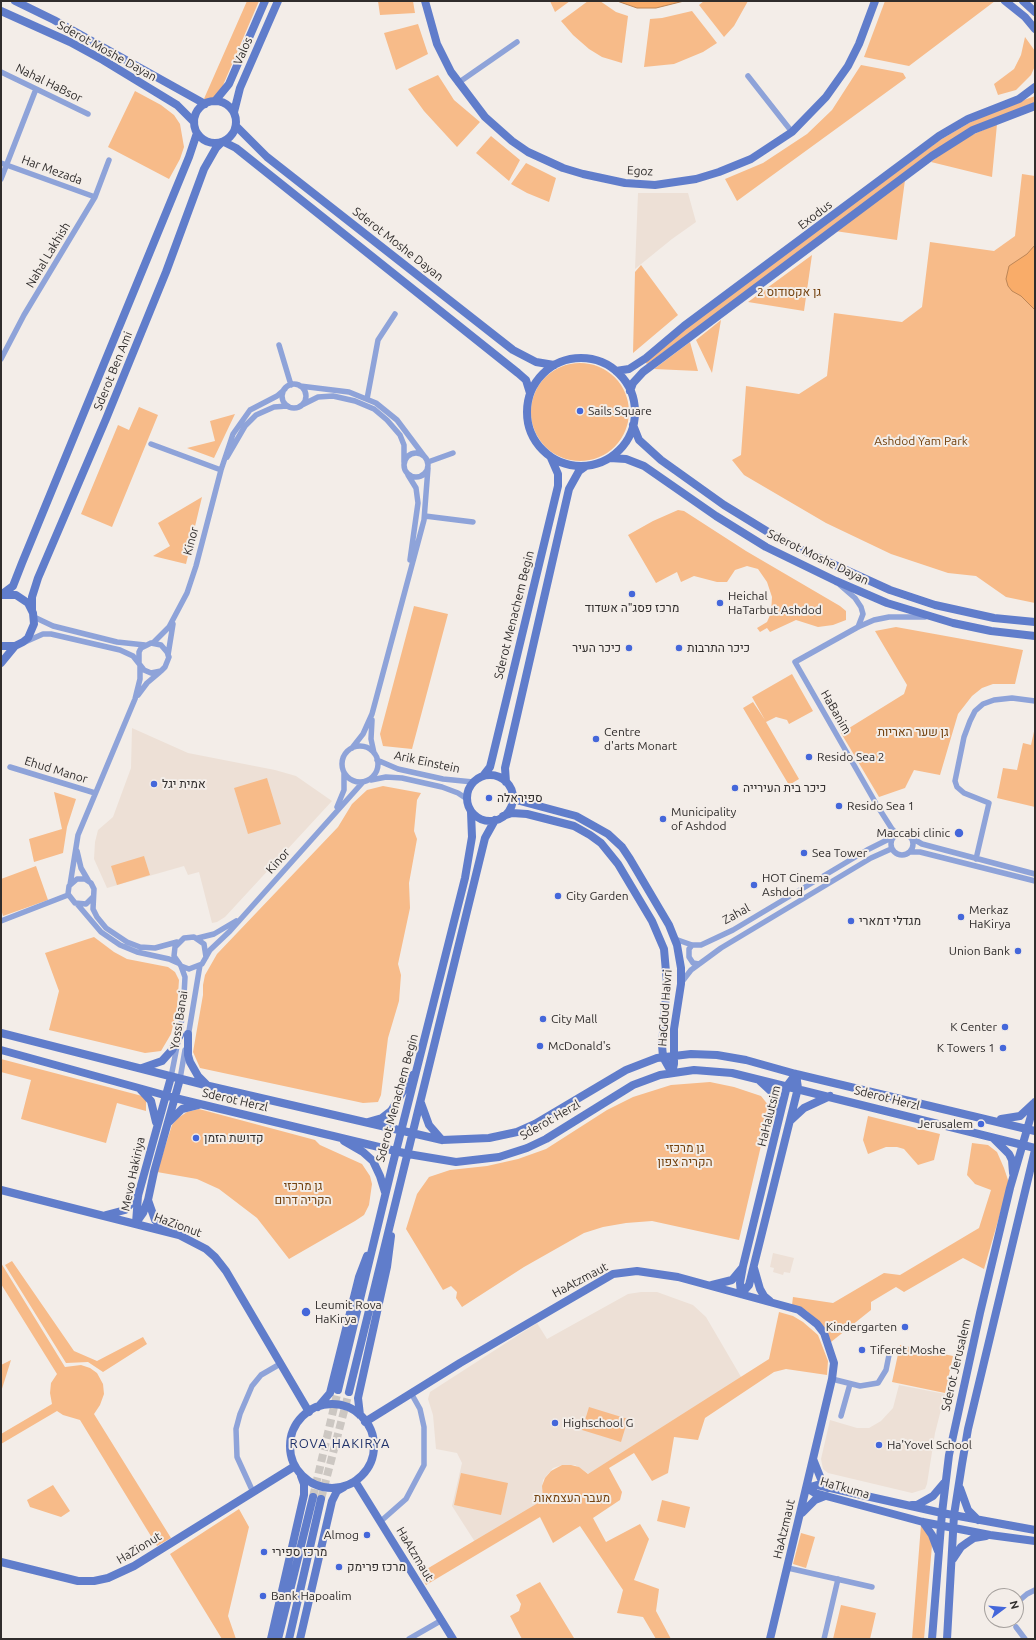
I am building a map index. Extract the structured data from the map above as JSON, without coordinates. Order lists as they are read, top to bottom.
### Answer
{
  "streets": {
    "main road": [
      "Sderot Moshe Dayan",
      "Valos",
      "Egoz",
      "Exodus",
      "Sderot Ben Ami",
      "Sderot Menachem Begin",
      "HaGdud HaIvri",
      "Sderot Herzl",
      "HaHalutsim",
      "Mevo Hakiriya",
      "HaZionut",
      "HaAtzmaut",
      "Sderot Jerusalem",
      "HaTkuma"
    ],
    "street": [
      "Nahal HaBsor",
      "Har Mezada",
      "Nahal Lakhish",
      "Kinor",
      "HaBanim",
      "Arik Einstein",
      "Ehud Manor",
      "Zahal",
      "Yossi Banai"
    ]
  },
  "crossings": [
    ["Sderot Moshe Dayan", "Valos"],
    ["Sderot Moshe Dayan", "Exodus"],
    ["Sderot Moshe Dayan", "Sderot Ben Ami"],
    ["Sderot Moshe Dayan", "Sderot Menachem Begin"],
    ["Sderot Moshe Dayan", "HaBanim"],
    ["Valos", "Sderot Ben Ami"],
    ["Har Mezada", "Nahal Lakhish"],
    ["Exodus", "Sderot Menachem Begin"],
    ["Kinor", "Arik Einstein"],
    ["Kinor", "Yossi Banai"],
    ["Sderot Menachem Begin", "Arik Einstein"],
    ["Sderot Menachem Begin", "HaGdud HaIvri"],
    ["Sderot Menachem Begin", "Sderot Herzl"],
    ["HaBanim", "Zahal"],
    ["Arik Einstein", "HaGdud HaIvri"],
    ["Zahal", "HaGdud HaIvri"],
    ["HaGdud HaIvri", "Sderot Herzl"],
    ["Yossi Banai", "Sderot Herzl"],
    ["Yossi Banai", "Mevo Hakiriya"],
    ["Sderot Herzl", "HaHalutsim"],
    ["Sderot Herzl", "Mevo Hakiriya"],
    ["Sderot Herzl", "Sderot Jerusalem"],
    ["HaHalutsim", "HaAtzmaut"],
    ["Mevo Hakiriya", "HaZionut"],
    ["HaZionut", "HaAtzmaut"],
    ["HaAtzmaut", "HaTkuma"],
    ["Sderot Jerusalem", "HaTkuma"]
  ],
  "districts": ["ROVA HAKIRYA"],
  "parks": [
    "גן אקסודוס 2",
    "Ashdod Yam Park",
    "גן שער האריות",
    "גן מרכזי הקריה צפון",
    "גן מרכזי הקריה דרום",
    "מעבר העצמאות"
  ],
  "places": [
    "Sails Square",
    "מרכז פסג\"ה אשדוד",
    "Heichal HaTarbut Ashdod",
    "כיכר העיר",
    "כיכר התרבות",
    "Centre d'arts Monart",
    "Resido Sea 2",
    "אמית יגל",
    "כיכר בית העירייה",
    "ספיראלה",
    "Resido Sea 1",
    "Municipality of Ashdod",
    "Maccabi clinic",
    "Sea Tower",
    "HOT Cinema Ashdod",
    "City Garden",
    "Merkaz HaKirya",
    "מגדלי דמארי",
    "Union Bank",
    "City Mall",
    "K Center",
    "McDonald's",
    "K Towers 1",
    "Jerusalem",
    "קדושת הזמן",
    "Leumit Rova HaKirya",
    "Kindergarten",
    "Tiferet Moshe",
    "Highschool G",
    "Ha'Yovel School",
    "Almog",
    "מרכז ספירי",
    "מרכז פרימק",
    "Bank Hapoalim"
  ],
  "north": "right"
}
